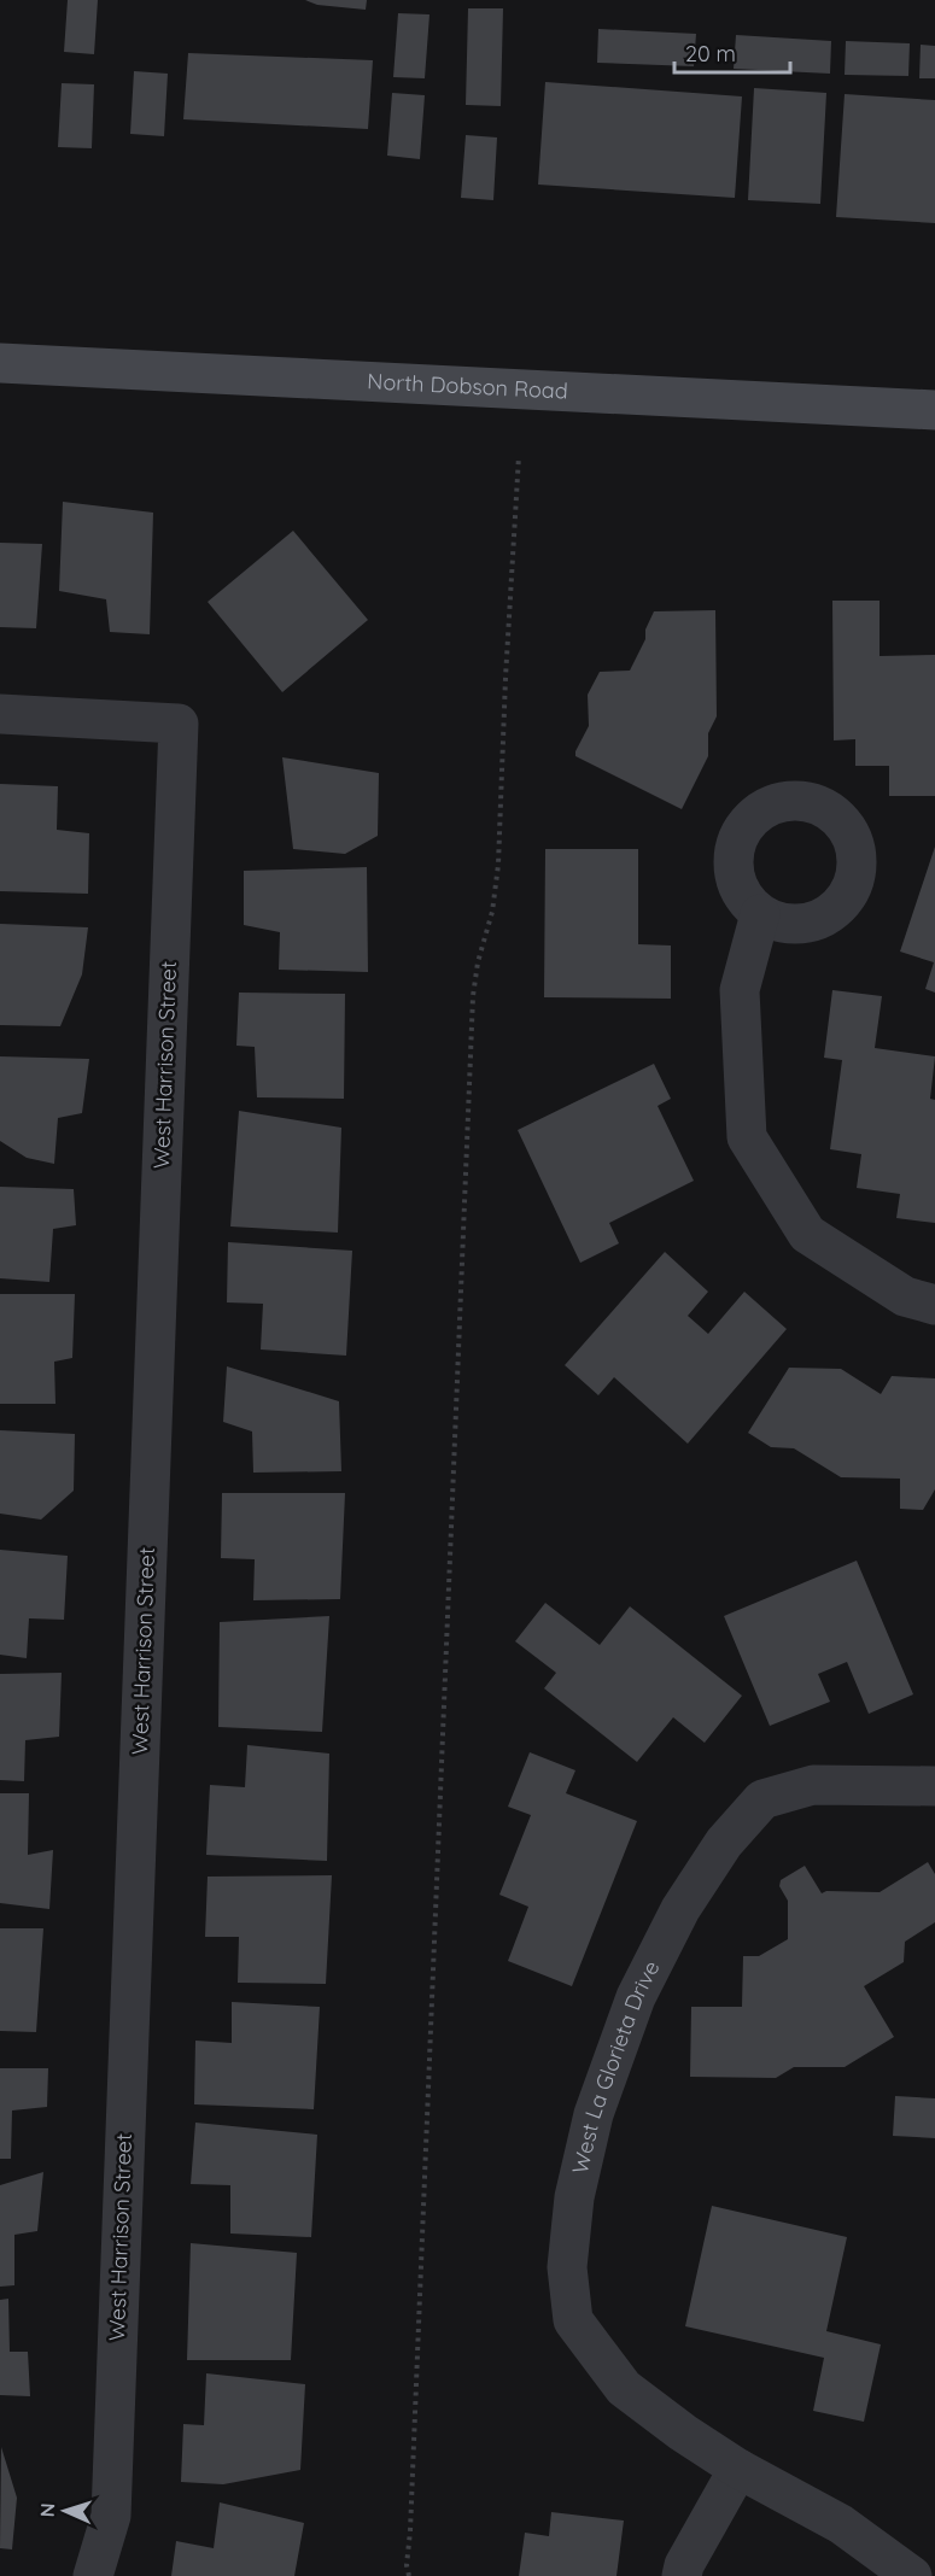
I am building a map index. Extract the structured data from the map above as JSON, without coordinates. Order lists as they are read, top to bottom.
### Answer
{
  "streets": {
    "main road": ["North Dobson Road"],
    "street": ["West Harrison Street", "West La Glorieta Drive"]
  },
  "scale_bar": "20 m",
  "north": "left"
}
